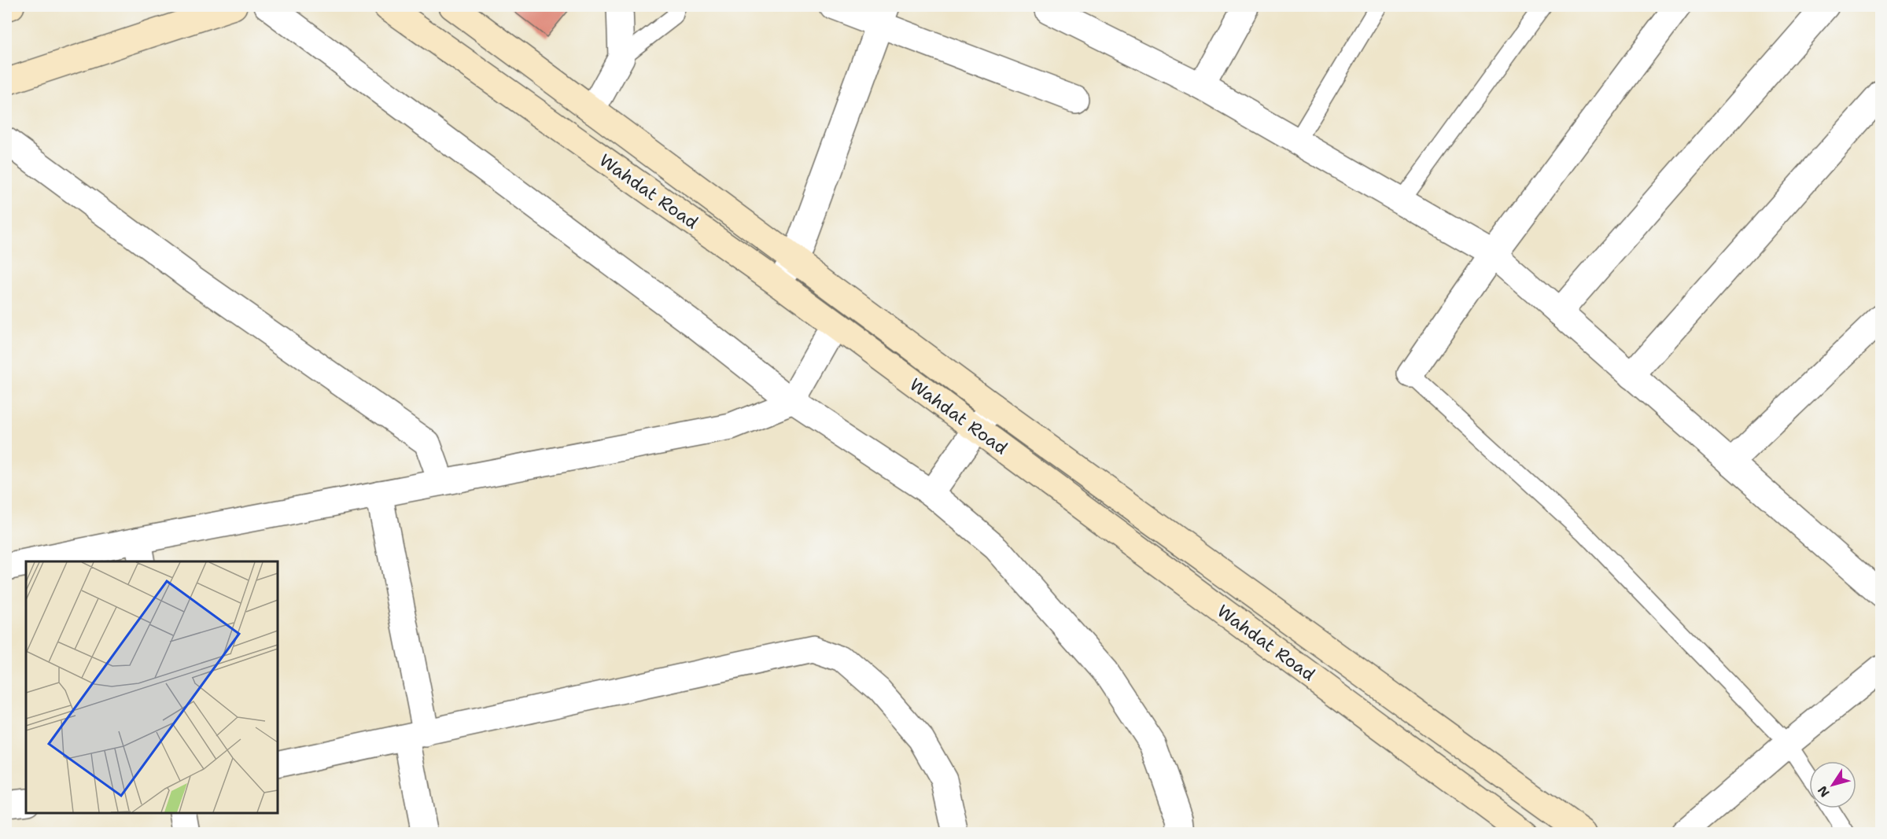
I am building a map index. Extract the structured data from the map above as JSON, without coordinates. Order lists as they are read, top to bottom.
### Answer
{
  "streets": {
    "main road": ["Wahdat Road"]
  },
  "north": "bottom left"
}
